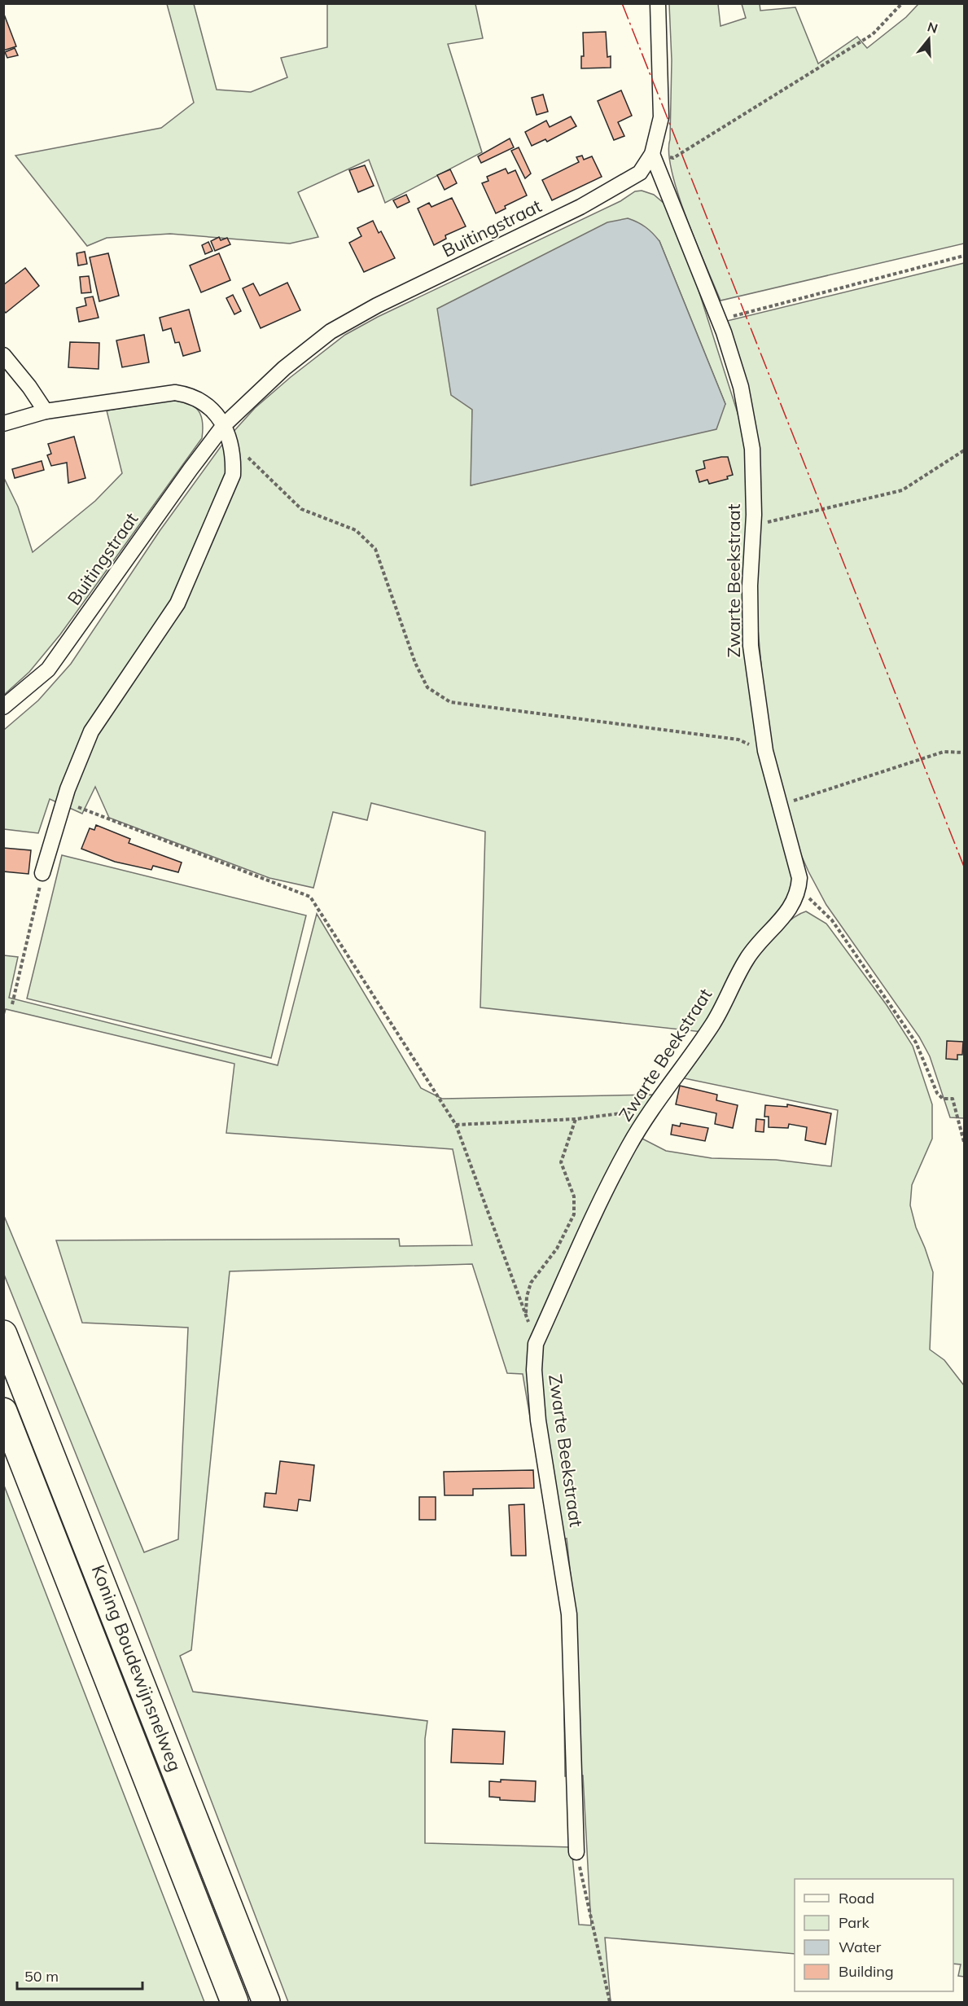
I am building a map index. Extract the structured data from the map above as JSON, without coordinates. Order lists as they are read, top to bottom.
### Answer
{
  "streets": {
    "highway": ["Koning Boudewijnsnelweg"],
    "street": ["Buitingstraat", "Zwarte Beekstraat"]
  },
  "crossings": [
    ["Buitingstraat", "Zwarte Beekstraat"]
  ],
  "legend": [
    "Road",
    "Park",
    "Water",
    "Building"
  ],
  "scale_bar": "50 m",
  "north": "top"
}
